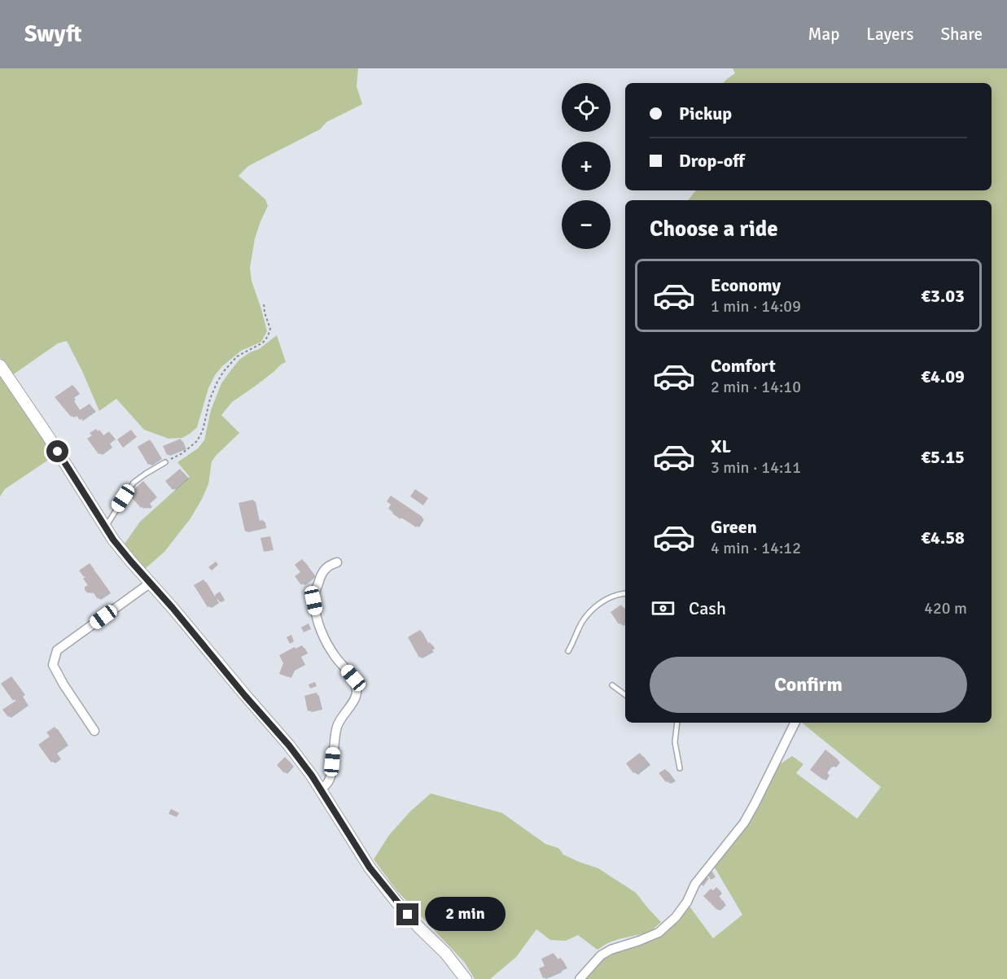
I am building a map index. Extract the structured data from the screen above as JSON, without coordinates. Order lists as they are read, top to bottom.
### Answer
{
  "page": {
    "header": "Swyft",
    "nav": ["Map", "Layers", "Share"],
    "map_buttons": ["+", "−"],
    "banner": ["Pickup", "Drop-off"],
    "heading": "Choose a ride",
    "list": [
      {
        "name": "Economy",
        "note": "1 min · 14:09",
        "value": "€3.03"
      },
      {
        "name": "Comfort",
        "note": "2 min · 14:10",
        "value": "€4.09"
      },
      {
        "name": "XL",
        "note": "3 min · 14:11",
        "value": "€5.15"
      },
      {
        "name": "Green",
        "note": "4 min · 14:12",
        "value": "€4.58"
      }
    ],
    "pay": ["Cash", "420 m"],
    "buttons": "Confirm",
    "bubble": "2 min"
  }
}
